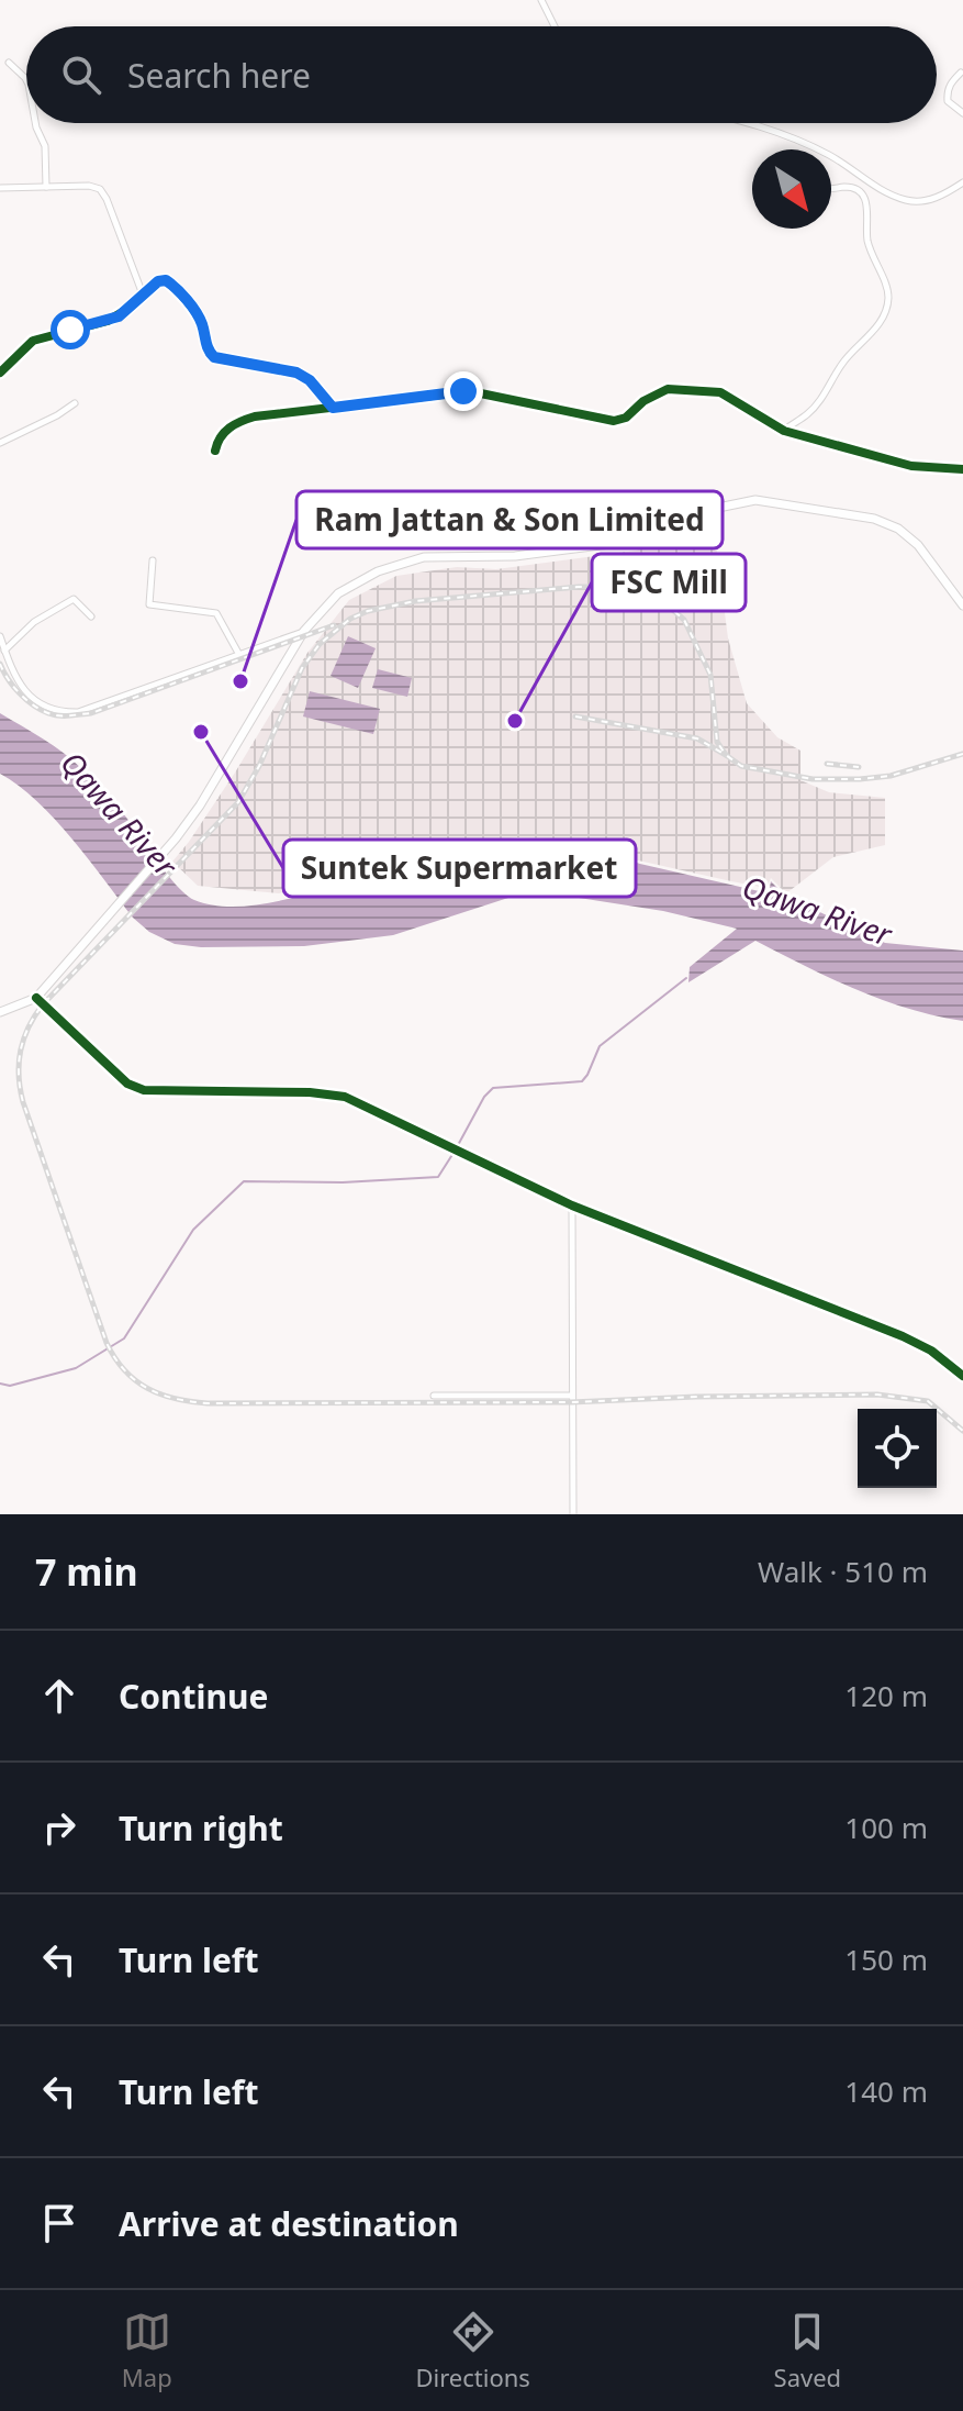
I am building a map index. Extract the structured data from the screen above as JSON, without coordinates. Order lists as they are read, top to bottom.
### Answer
{
  "water": ["Qawa River"],
  "places": ["Ram Jattan & Son Limited", "FSC Mill", "Suntek Supermarket"],
  "north": "bottom right",
  "page": {
    "search": "Search here",
    "heading": ["7 min", "Walk · 510 m"],
    "list": [
      ["Continue", "120 m"],
      ["Turn right", "100 m"],
      ["Turn left", "150 m"],
      ["Turn left", "140 m"],
      "Arrive at destination"
    ],
    "nav": ["Map", "Directions", "Saved"]
  }
}
